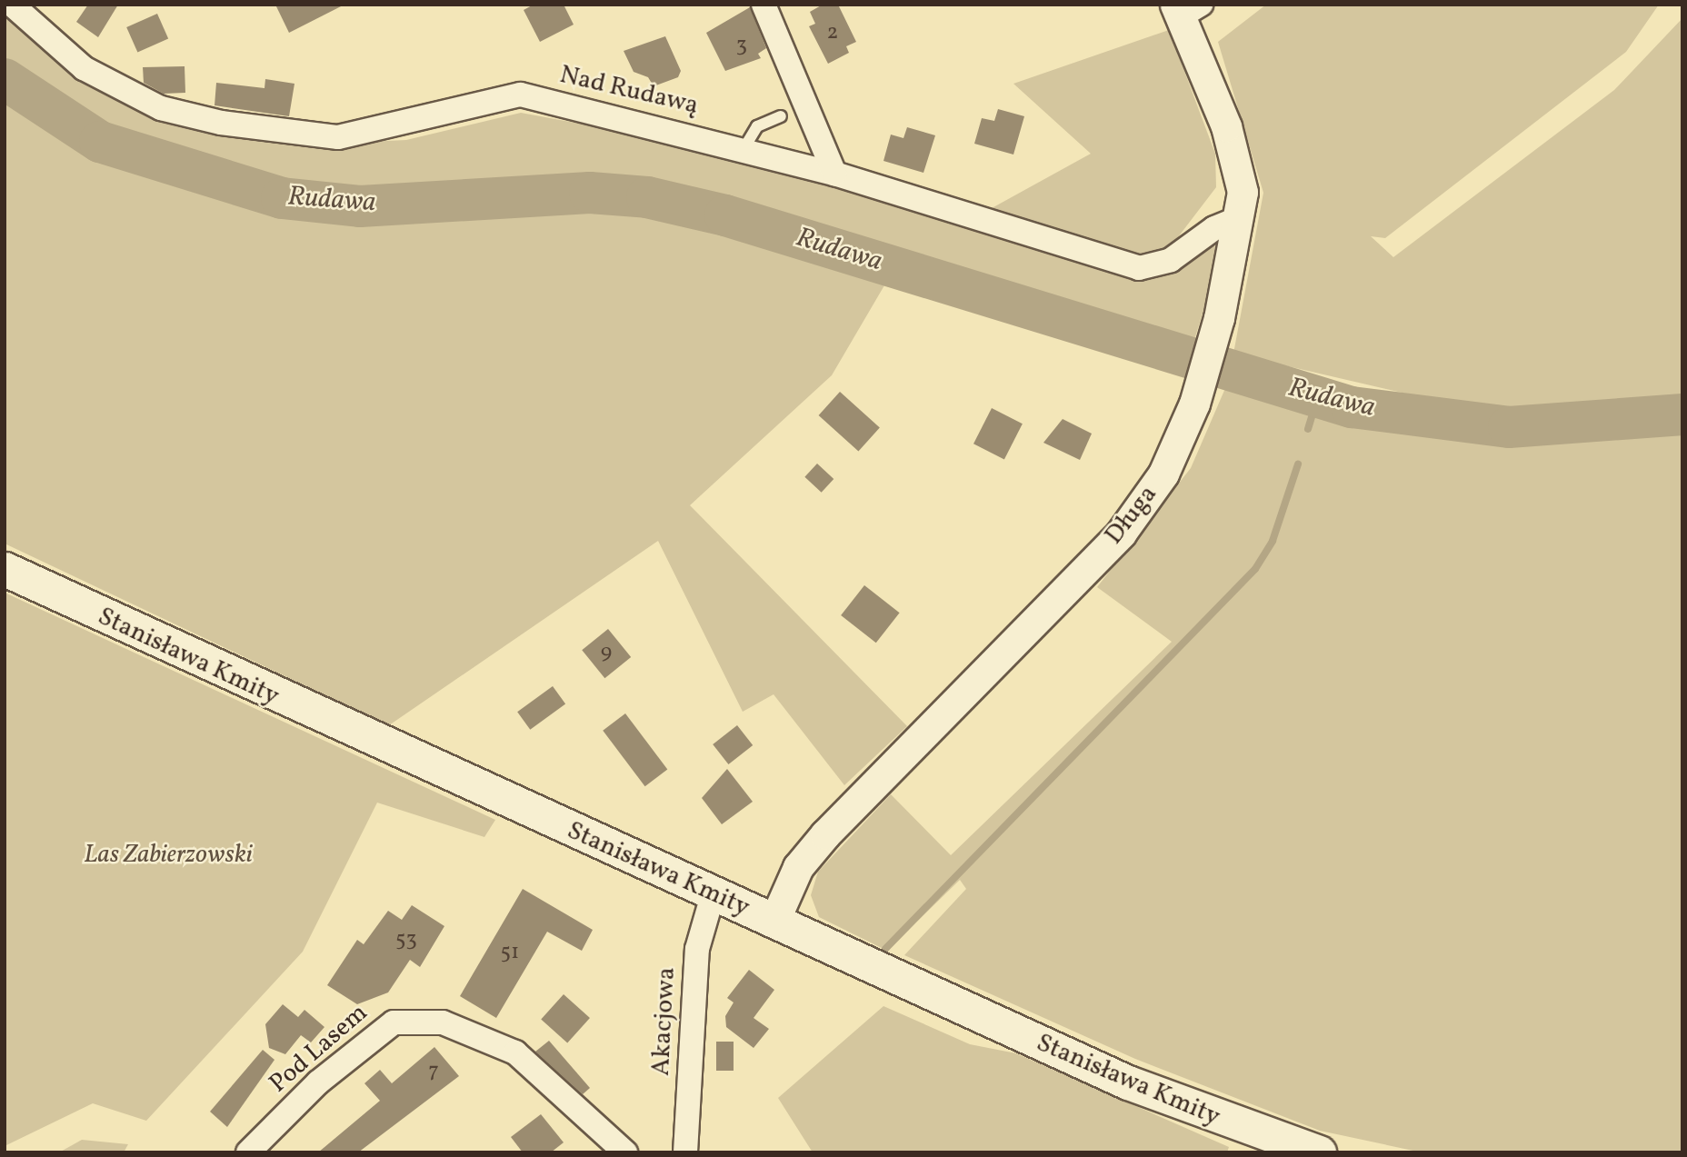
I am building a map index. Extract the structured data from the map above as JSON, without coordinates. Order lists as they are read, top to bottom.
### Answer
{
  "streets": {
    "main road": ["Stanisława Kmity"],
    "street": [
      "Nad Rudawą",
      "Długa",
      "Akacjowa",
      "Pod Lasem"
    ]
  },
  "crossings": [
    ["Nad Rudawą", "Długa"],
    ["Długa", "Stanisława Kmity"],
    ["Stanisława Kmity", "Akacjowa"]
  ],
  "water": ["Rudawa"],
  "parks": ["Las Zabierzowski"],
  "house_numbers": [
    "2",
    "3",
    "9",
    "53",
    "51",
    "7"
  ]
}
